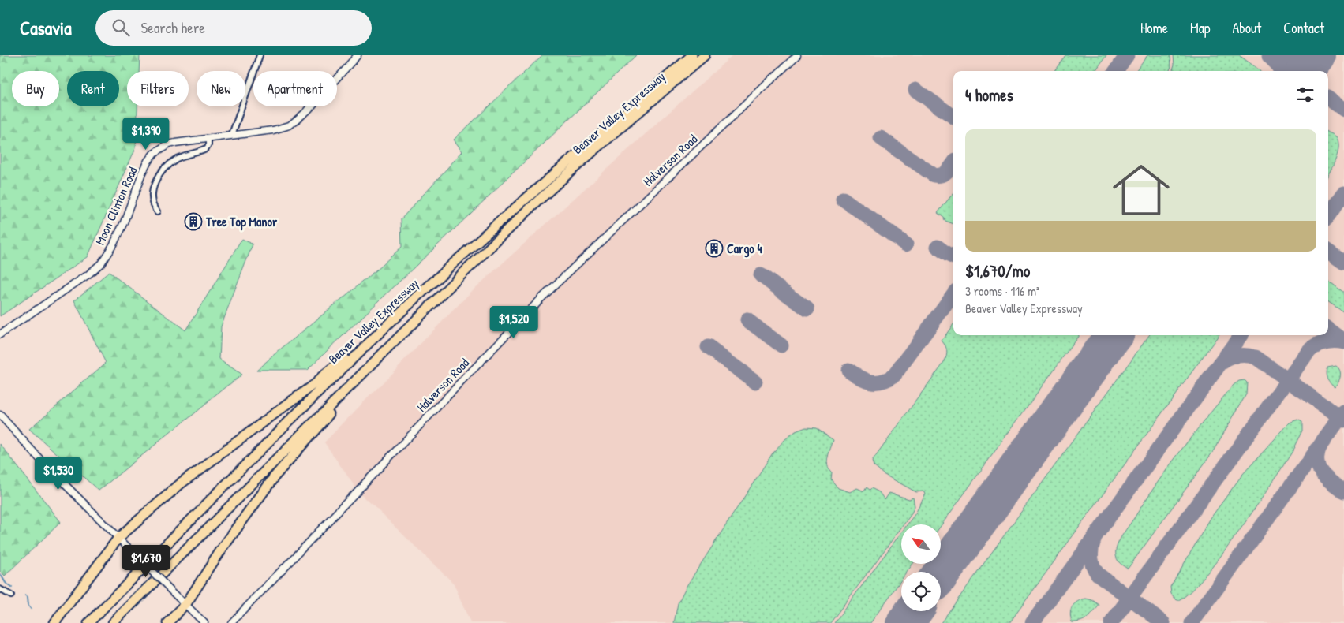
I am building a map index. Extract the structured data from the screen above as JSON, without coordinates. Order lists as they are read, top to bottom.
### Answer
{
  "streets": {
    "highway": ["Beaver Valley Expressway"],
    "street": ["Halverson Road", "Moon Clinton Road"]
  },
  "places": {
    "building": ["Tree Top Manor", "Cargo 4"]
  },
  "north": "top left",
  "page": {
    "header": "Casavia",
    "search": "Search here",
    "nav": [
      "Home",
      "Map",
      "About",
      "Contact"
    ],
    "chip": [
      "Buy",
      "Rent",
      "Filters",
      "New",
      "Apartment"
    ],
    "heading": "4 homes",
    "price": [
      "$1,390",
      "$1,520",
      "$1,530",
      "$1,670"
    ],
    "list": [
      {
        "name": "$1,670/mo",
        "note": "3 rooms · 116 m² · Beaver Valley Expressway"
      }
    ]
  }
}
